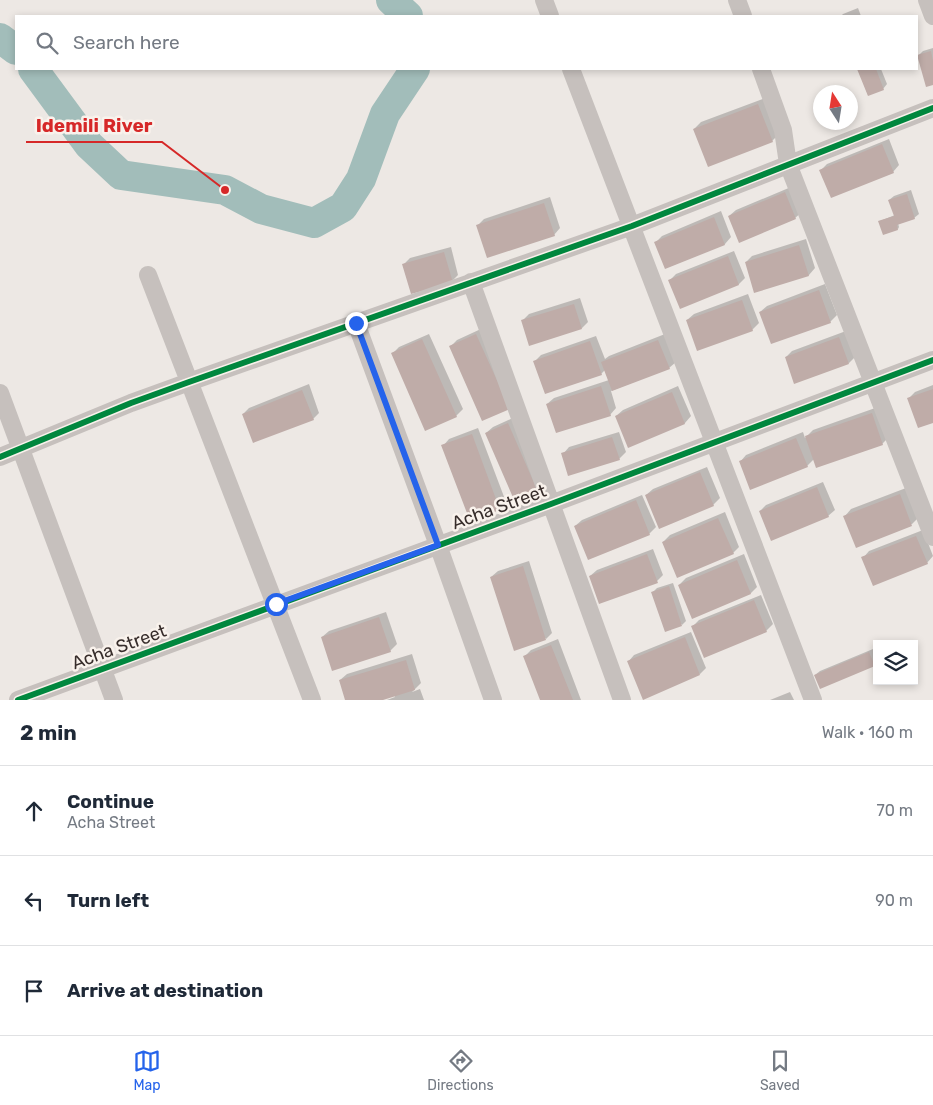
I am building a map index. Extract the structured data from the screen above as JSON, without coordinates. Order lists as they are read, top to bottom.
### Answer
{
  "streets": {
    "street": ["Acha Street"]
  },
  "places": ["Idemili River"],
  "north": "top",
  "page": {
    "search": "Search here",
    "heading": ["2 min", "Walk · 160 m"],
    "list": [
      ["Continue", "Acha Street", "70 m"],
      ["Turn left", "90 m"],
      "Arrive at destination"
    ],
    "nav": ["Map", "Directions", "Saved"]
  }
}
